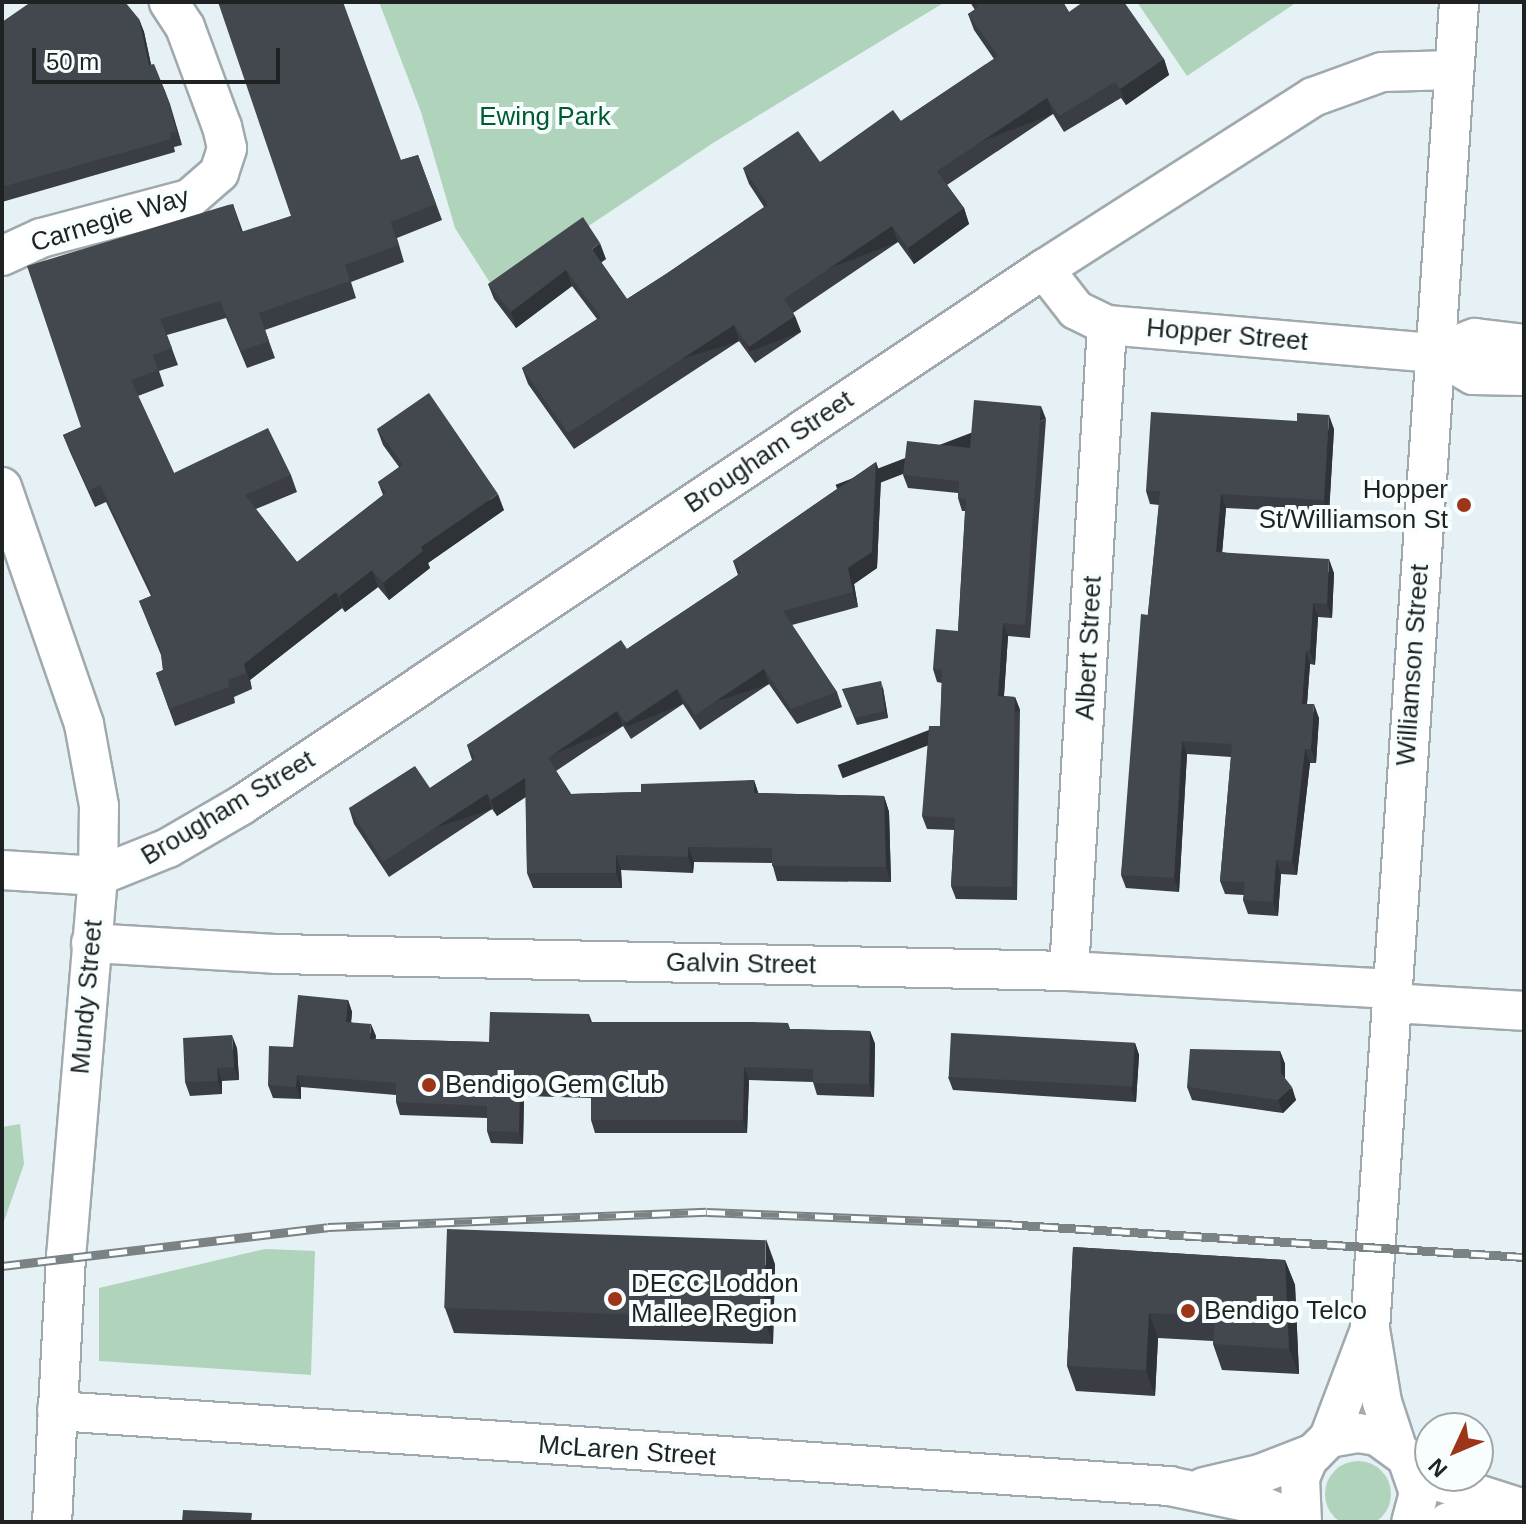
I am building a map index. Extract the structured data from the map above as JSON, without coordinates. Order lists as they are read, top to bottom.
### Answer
{
  "streets": {
    "street": [
      "Carnegie Way",
      "Hopper Street",
      "Brougham Street",
      "Albert Street",
      "Williamson Street",
      "Galvin Street",
      "Mundy Street",
      "McLaren Street"
    ]
  },
  "crossings": [
    ["Hopper Street", "Brougham Street"],
    ["Hopper Street", "Albert Street"],
    ["Hopper Street", "Williamson Street"],
    ["Brougham Street", "Williamson Street"],
    ["Brougham Street", "Mundy Street"],
    ["Albert Street", "Galvin Street"],
    ["Williamson Street", "Galvin Street"],
    ["Williamson Street", "McLaren Street"],
    ["Galvin Street", "Mundy Street"],
    ["Mundy Street", "McLaren Street"]
  ],
  "parks": ["Ewing Park"],
  "places": [
    "Hopper St/Williamson St",
    "Bendigo Gem Club",
    "DECC Loddon Mallee Region",
    "Bendigo Telco"
  ],
  "scale_bar": "50 m",
  "north": "bottom left"
}
